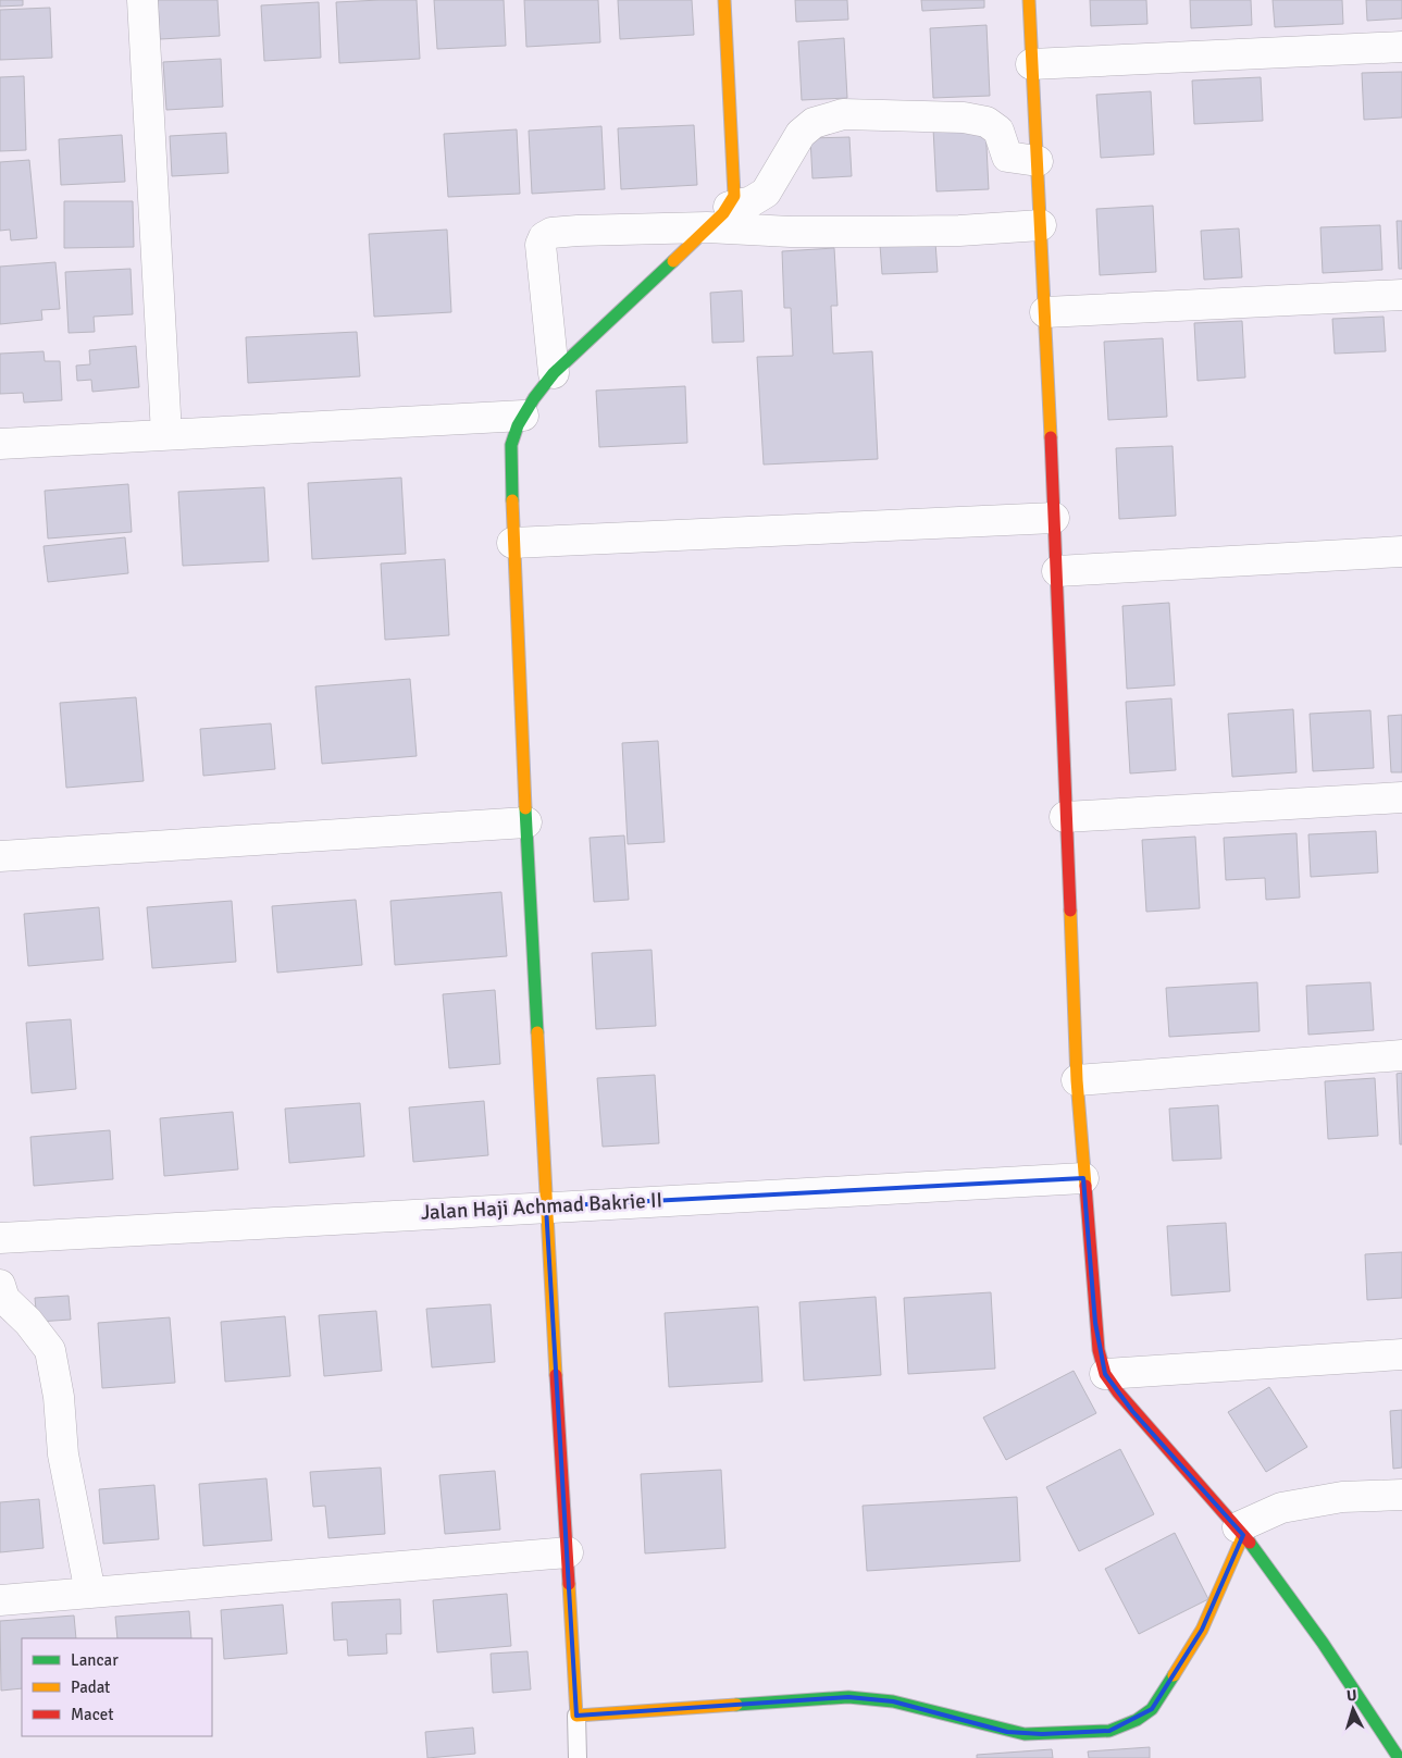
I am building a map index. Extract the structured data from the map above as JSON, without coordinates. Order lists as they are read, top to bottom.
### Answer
{
  "streets": {
    "street": ["Jalan Haji Achmad Bakrie II"]
  },
  "legend": ["Lancar", "Padat", "Macet"],
  "north": "top"
}
